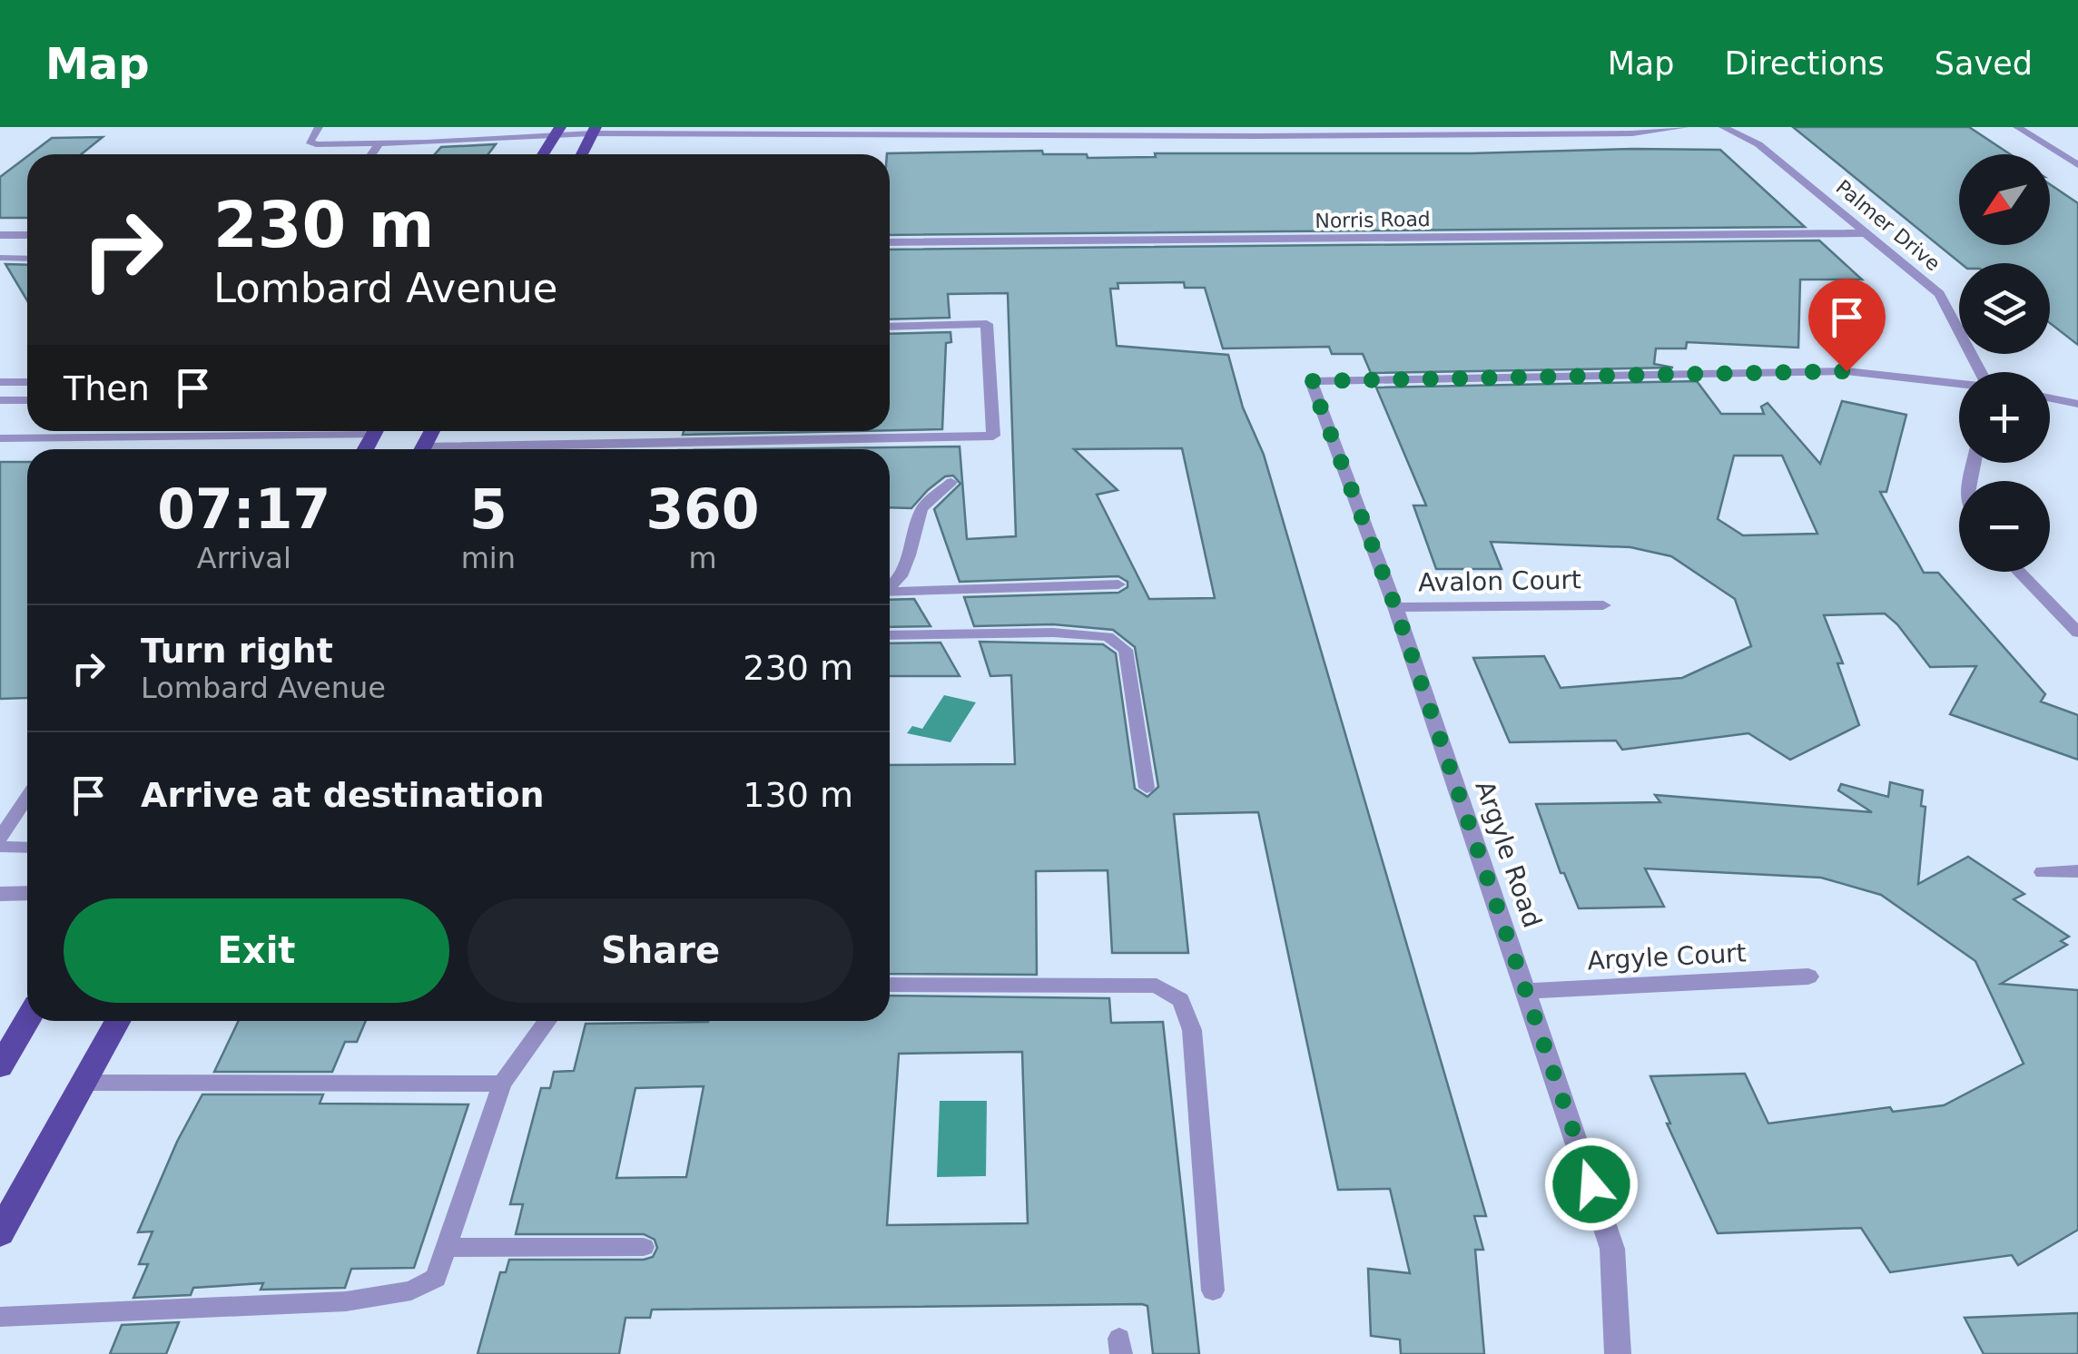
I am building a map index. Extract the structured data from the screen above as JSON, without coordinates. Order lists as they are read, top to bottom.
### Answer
{
  "streets": {
    "street": [
      "Norris Road",
      "Palmer Drive",
      "Avalon Court",
      "Argyle Road",
      "Argyle Court"
    ]
  },
  "crossings": [
    ["Norris Road", "Palmer Drive"],
    ["Avalon Court", "Argyle Road"],
    ["Argyle Road", "Argyle Court"]
  ],
  "north": "bottom left",
  "page": {
    "header": "Map",
    "nav": ["Map", "Directions", "Saved"],
    "map_buttons": ["+", "−"],
    "turn": ["230 m", "Lombard Avenue"],
    "then": "Then",
    "eta": [
      "07:17",
      "Arrival",
      "5",
      "min",
      "360",
      "m"
    ],
    "list": [
      {
        "name": "Turn right",
        "note": "Lombard Avenue",
        "value": "230 m"
      },
      {
        "name": "Arrive at destination",
        "value": "130 m"
      }
    ],
    "buttons": ["Exit", "Share"]
  }
}
